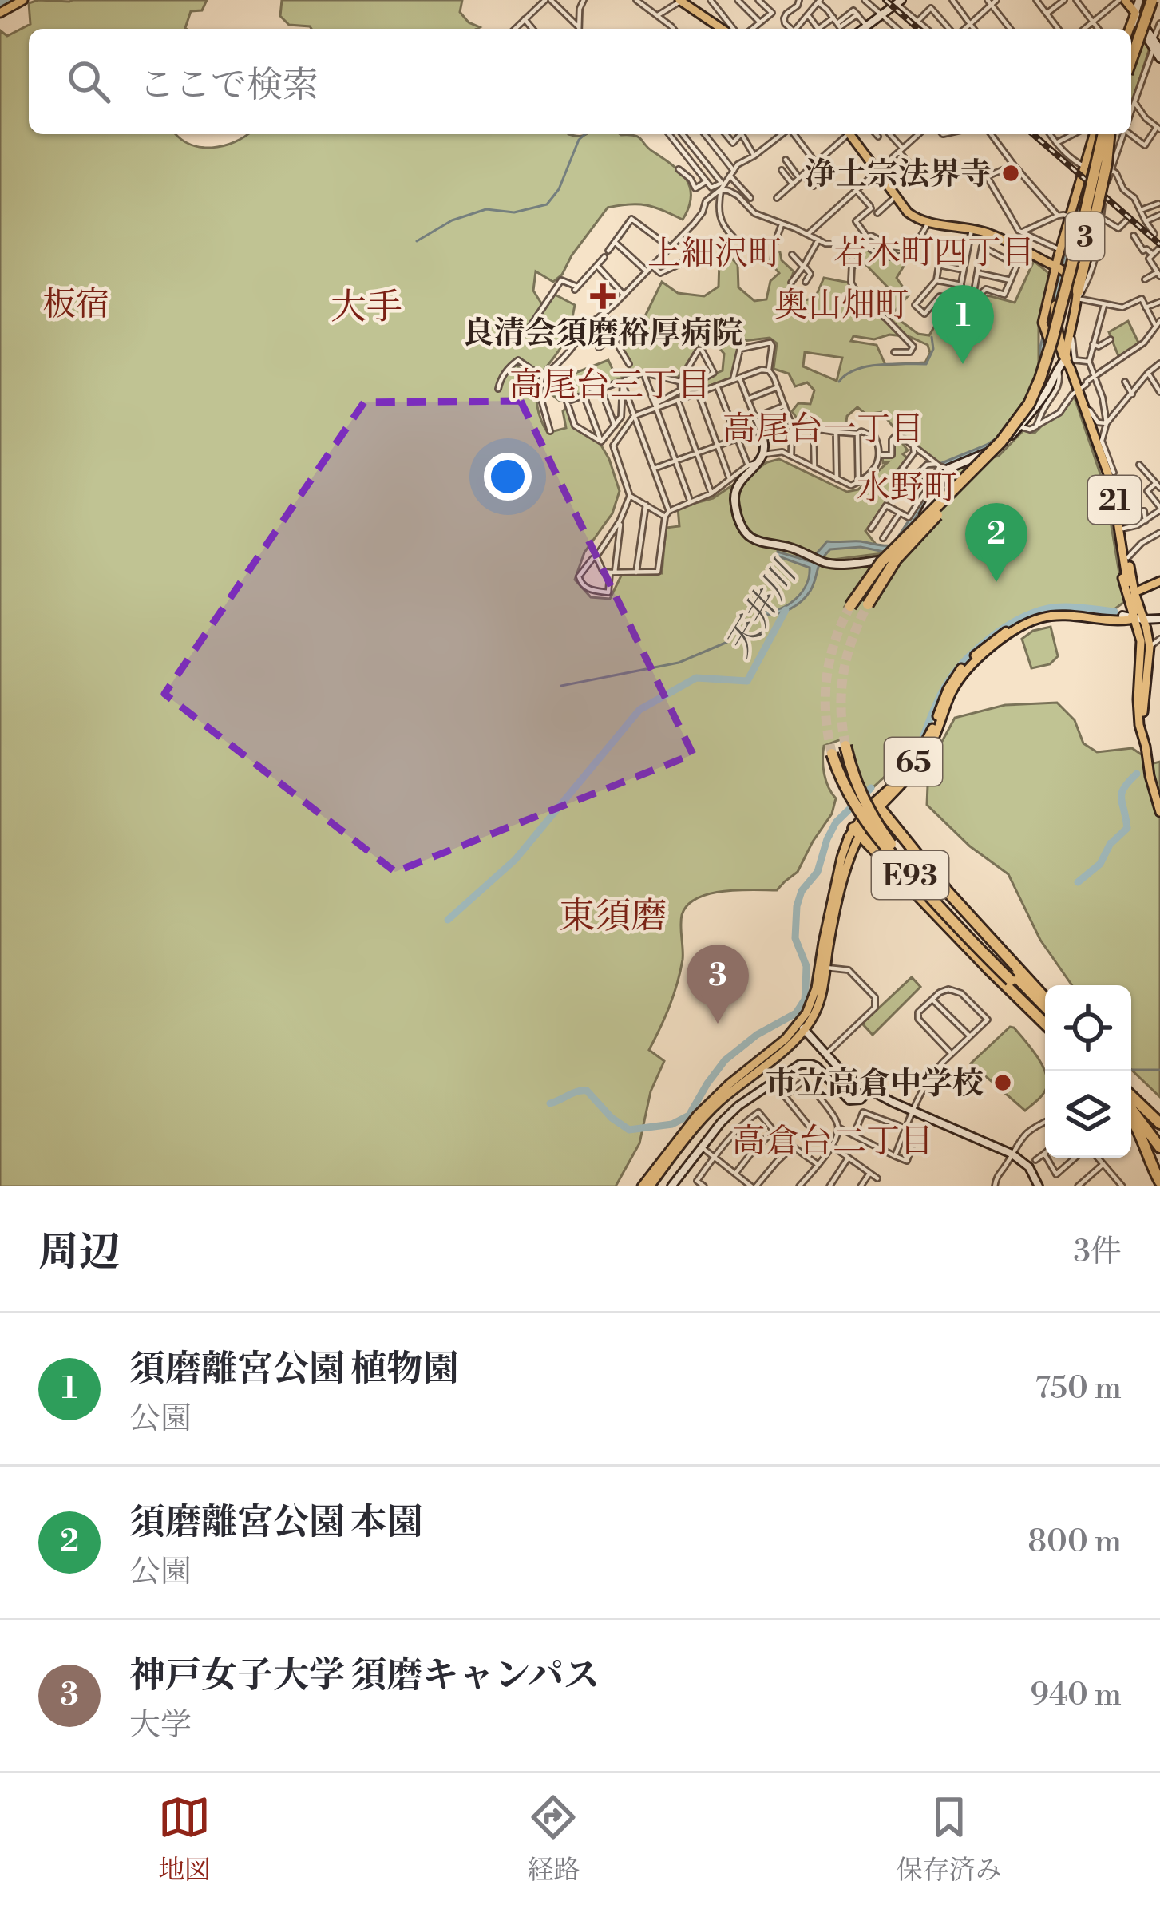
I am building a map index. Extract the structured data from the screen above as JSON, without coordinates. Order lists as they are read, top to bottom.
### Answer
{
  "streets": {
    "highway": ["3", "E93"],
    "main road": ["21", "65"]
  },
  "crossings": [
    ["3", "21"]
  ],
  "districts": [
    "若木町四丁目",
    "上細沢町",
    "板宿",
    "奥山畑町",
    "大手",
    "高尾台三丁目",
    "高尾台一丁目",
    "水野町",
    "東須磨",
    "高倉台二丁目"
  ],
  "water": ["天井川"],
  "places": {
    "other": ["浄土宗法界寺", "市立高倉中学校"],
    "health": ["良清会須磨裕厚病院"]
  },
  "page": {
    "search": "ここで検索",
    "pins": ["1", "2", "3"],
    "heading": ["周辺", "3件"],
    "list": [
      {
        "mark": "1",
        "name": "須磨離宮公園 植物園",
        "note": "公園",
        "value": "750 m"
      },
      {
        "mark": "2",
        "name": "須磨離宮公園 本園",
        "note": "公園",
        "value": "800 m"
      },
      {
        "mark": "3",
        "name": "神戸女子大学 須磨キャンパス",
        "note": "大学",
        "value": "940 m"
      }
    ],
    "nav": ["地図", "経路", "保存済み"]
  }
}
